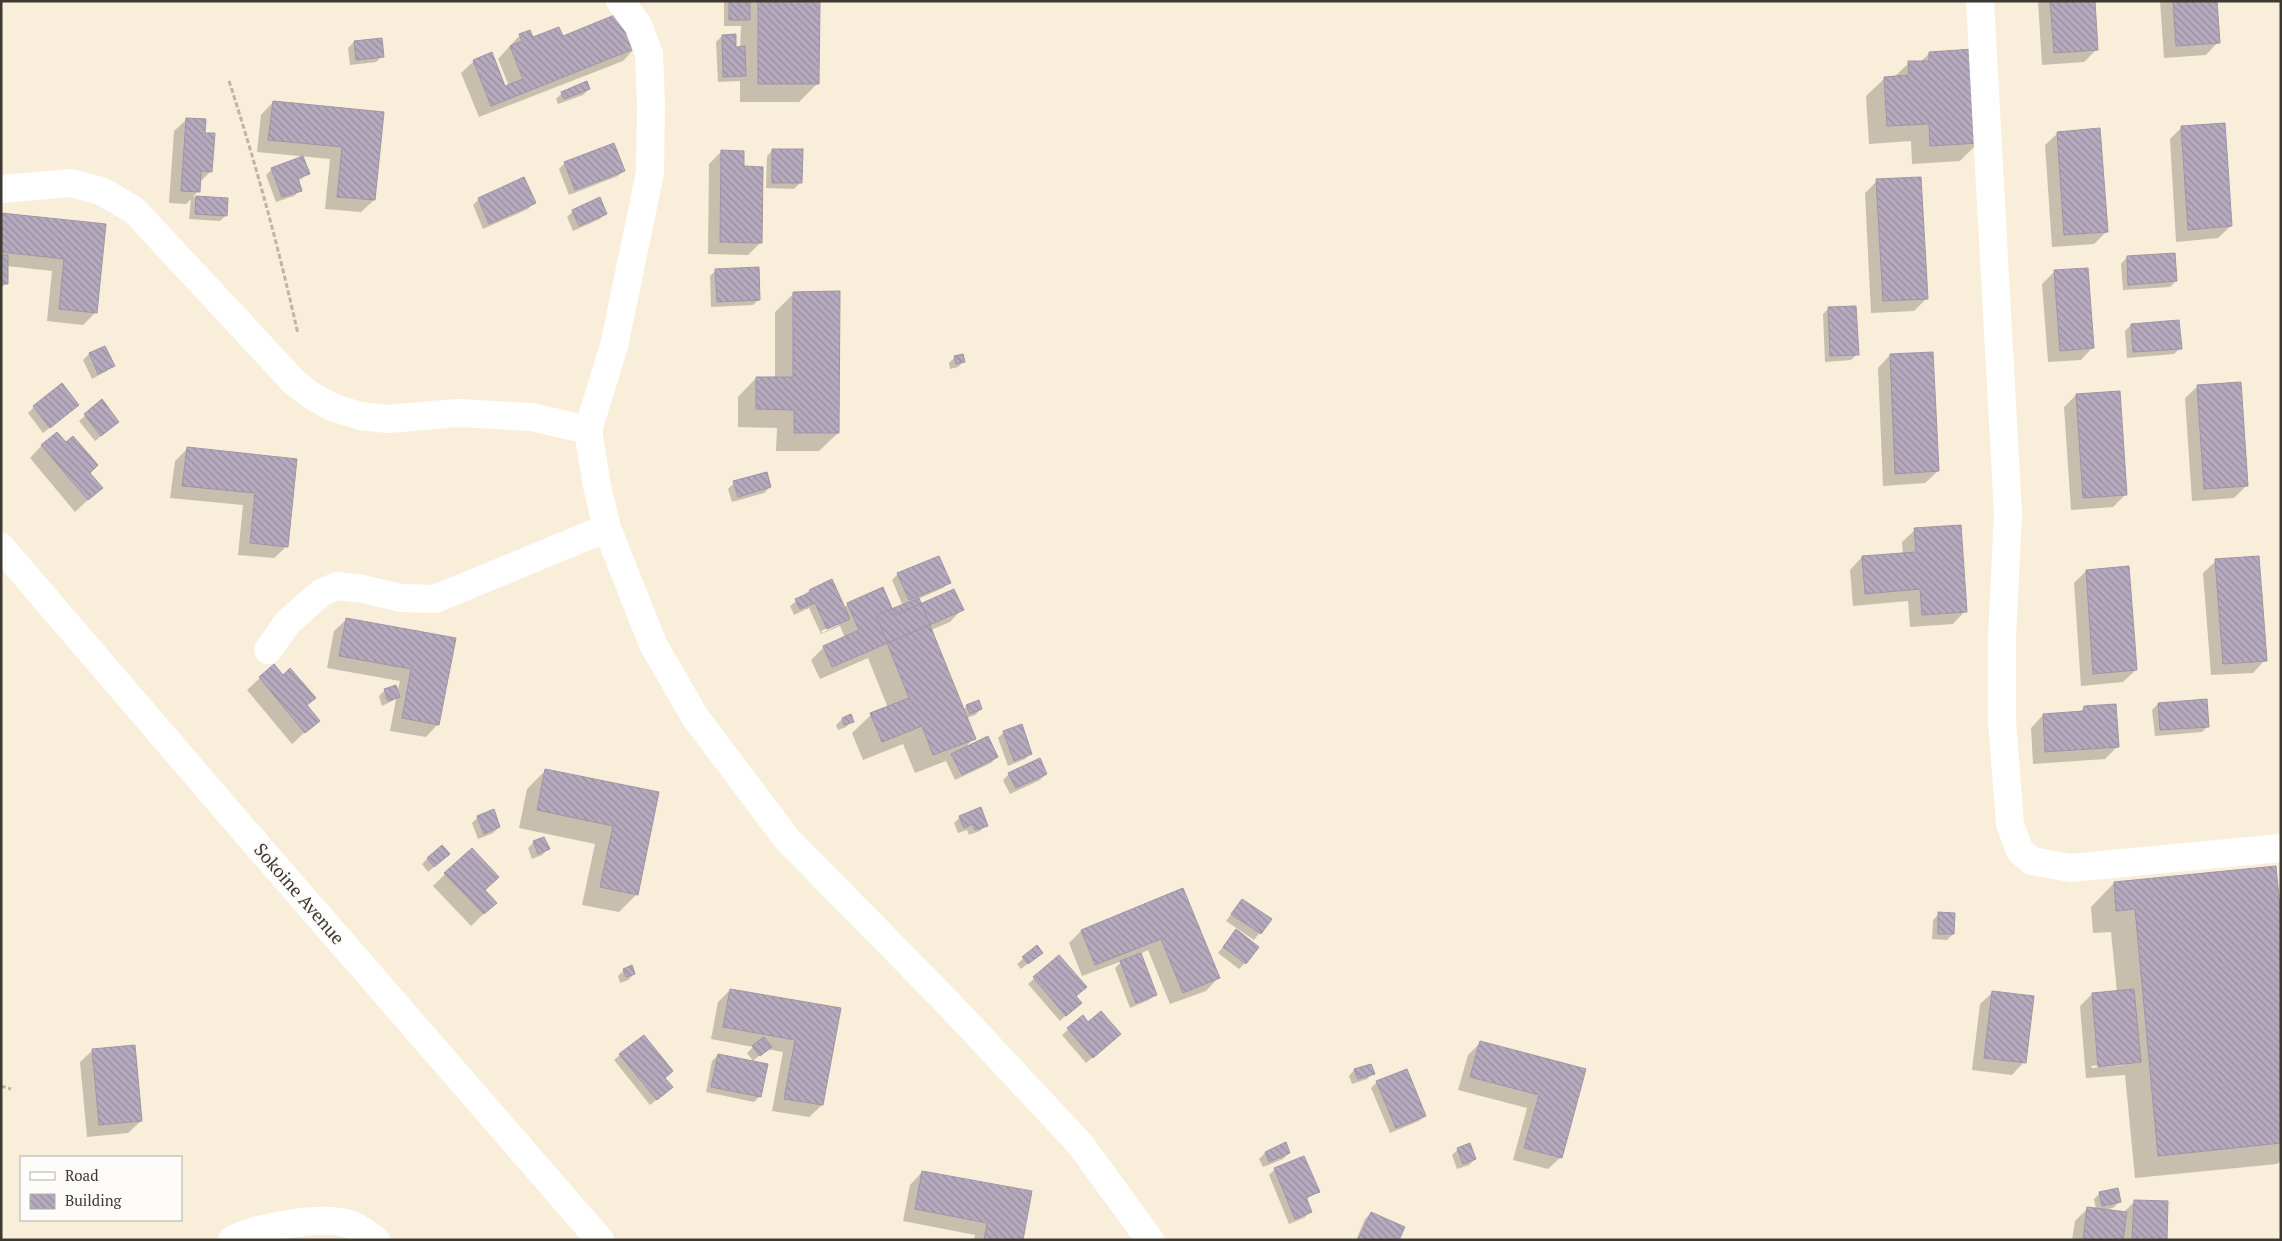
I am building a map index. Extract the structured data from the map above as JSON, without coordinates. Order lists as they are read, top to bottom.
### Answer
{
  "streets": {
    "street": ["Sokoine Avenue"]
  },
  "legend": ["Road", "Building"]
}
